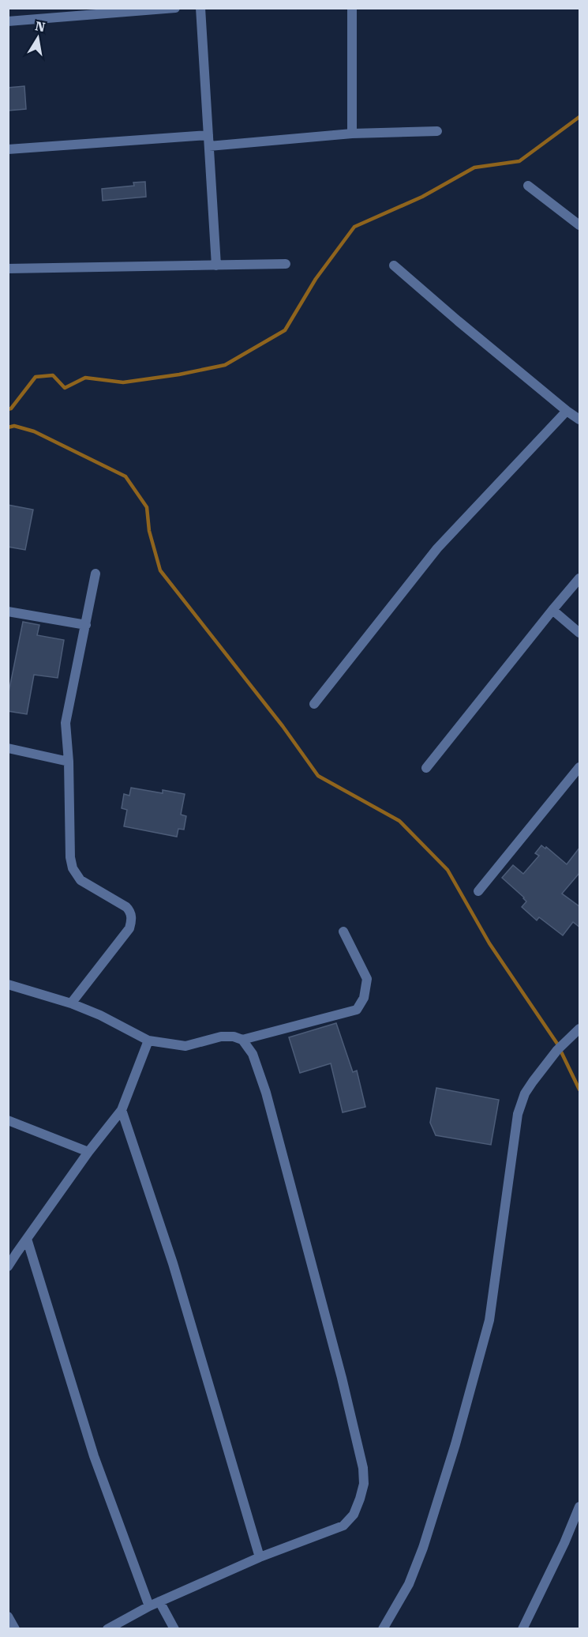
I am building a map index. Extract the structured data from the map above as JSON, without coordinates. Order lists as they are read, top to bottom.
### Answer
{
  "north": "top"
}
